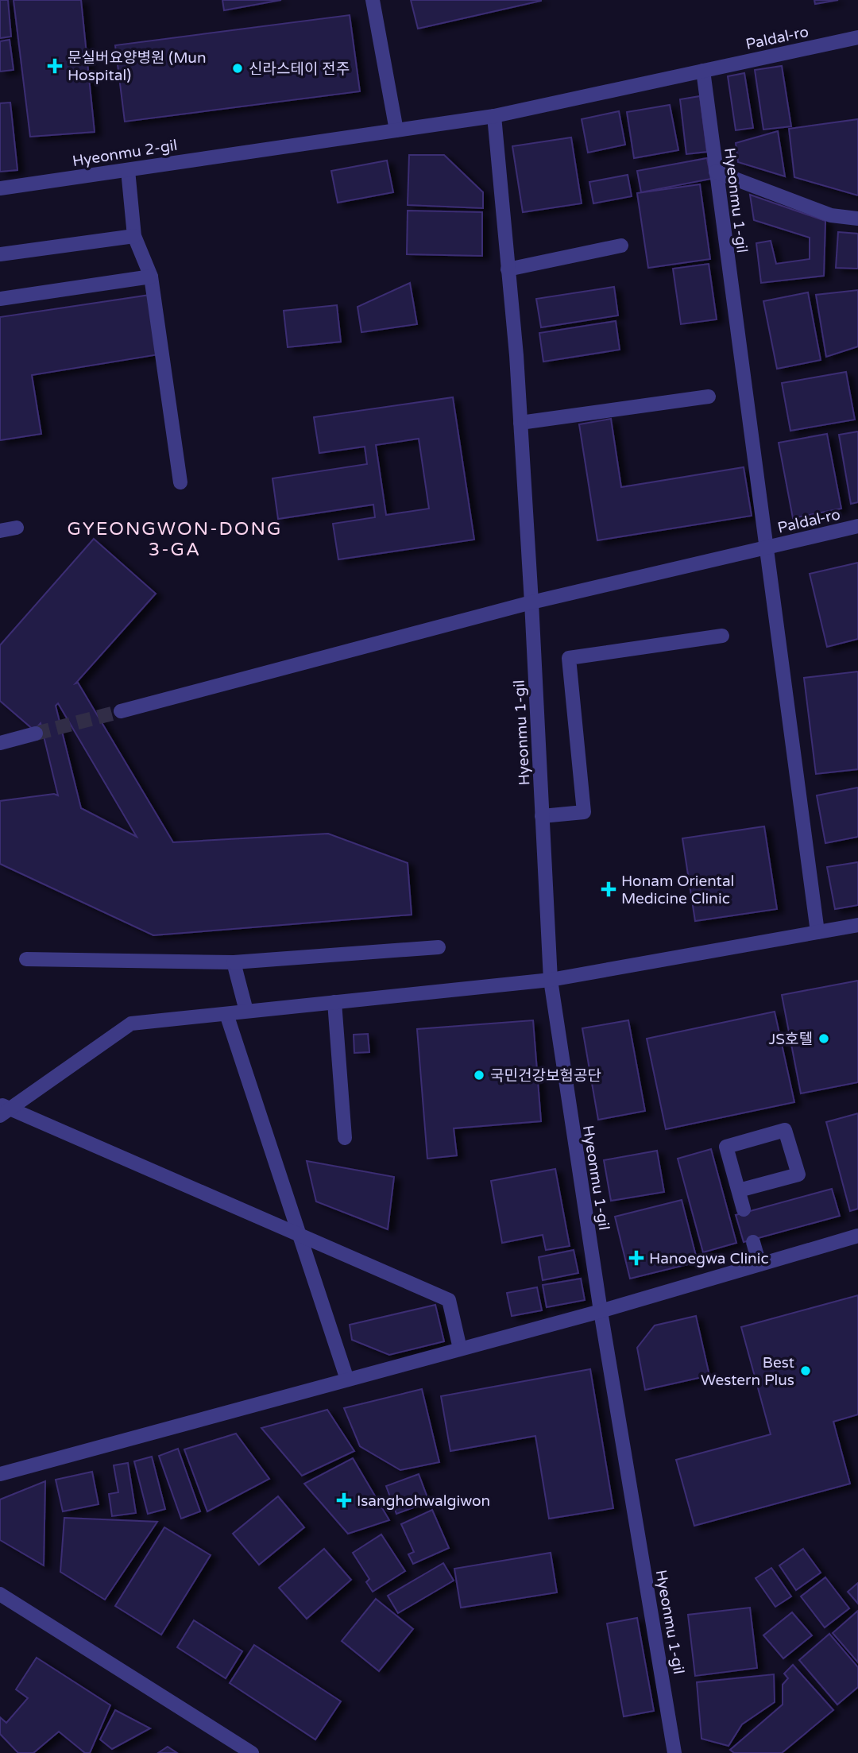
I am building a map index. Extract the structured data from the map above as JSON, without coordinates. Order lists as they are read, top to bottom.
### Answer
{
  "streets": {
    "street": ["Paldal-ro", "Hyeonmu 2-gil", "Hyeonmu 1-gil"]
  },
  "crossings": [
    ["Paldal-ro", "Hyeonmu 1-gil"]
  ],
  "districts": ["GYEONGWON-DONG 3-GA"],
  "places": {
    "health": [
      "문실버요양병원 (Mun Hospital)",
      "Honam Oriental Medicine Clinic",
      "Hanoegwa Clinic",
      "Isanghohwalgiwon"
    ],
    "other": [
      "신라스테이 전주",
      "JS호텔",
      "국민건강보험공단",
      "Best Western Plus"
    ]
  }
}
